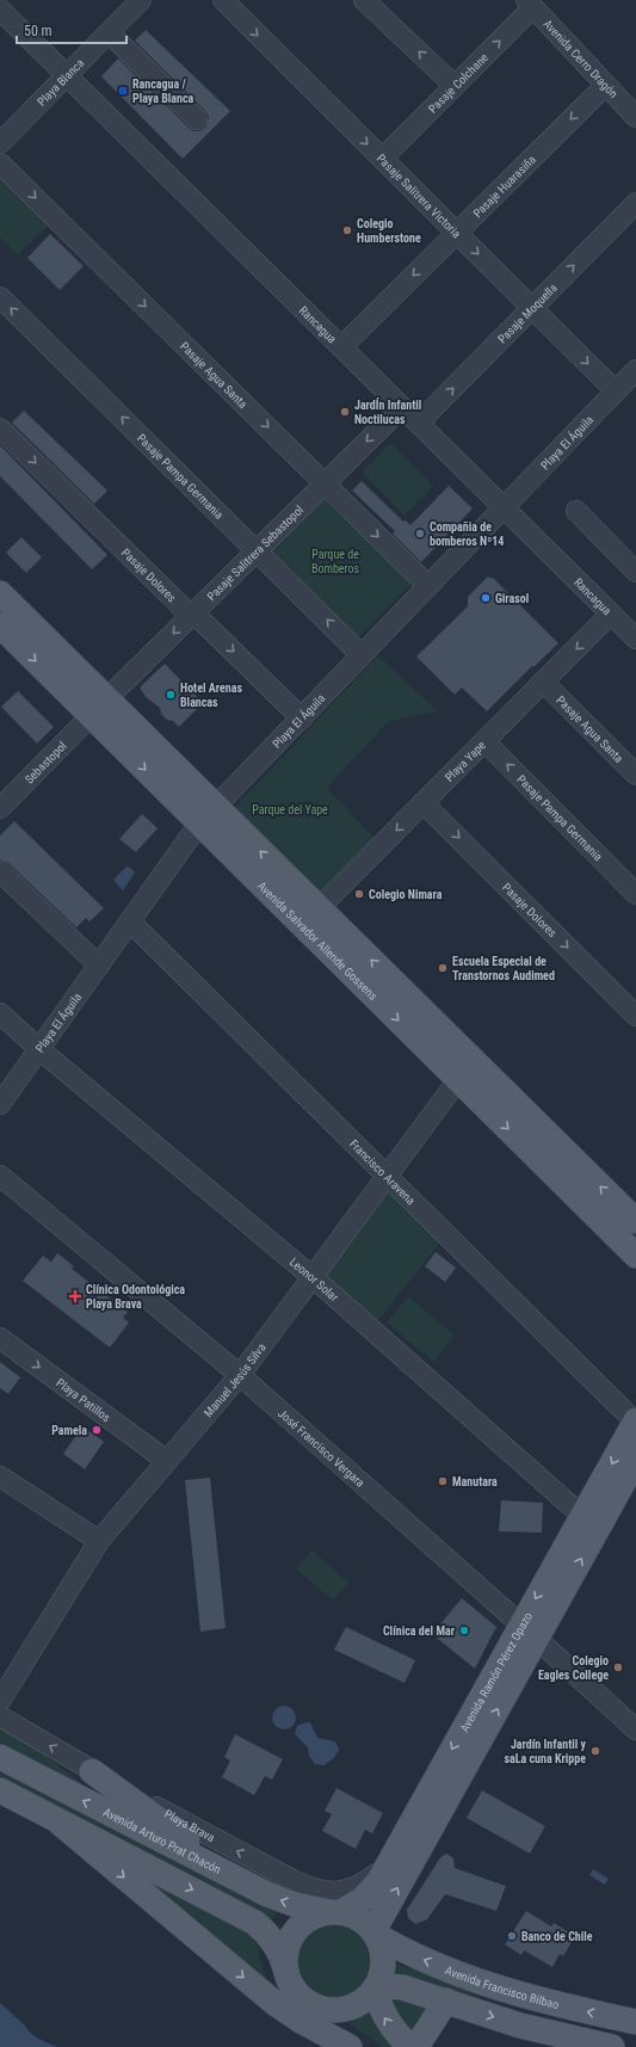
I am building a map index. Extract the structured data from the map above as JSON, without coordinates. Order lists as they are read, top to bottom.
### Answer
{
  "streets": {
    "main road": [
      "Avenida Salvador Allende Gossens",
      "Avenida Ramón Pérez Opazo",
      "Avenida Arturo Prat Chacón",
      "Avenida Francisco Bilbao"
    ],
    "street": [
      "Avenida Cerro Dragón",
      "Playa Blanca",
      "Pasaje Colchane",
      "Pasaje Huarasiña",
      "Pasaje Salitrera Victoria",
      "Pasaje Moquella",
      "Rancagua",
      "Pasaje Agua Santa",
      "Playa El Águila",
      "Pasaje Pampa Germania",
      "Pasaje Salitrera Sebastopol",
      "Pasaje Dolores",
      "Sebastopol",
      "Playa Yape",
      "Francisco Aravena",
      "Leonor Solar",
      "Manuel Jesús Silva",
      "Playa Patillos",
      "José Francisco Vergara",
      "Playa Brava"
    ]
  },
  "crossings": [
    ["Avenida Cerro Dragón", "Pasaje Colchane"],
    ["Avenida Cerro Dragón", "Pasaje Huarasiña"],
    ["Playa Blanca", "Rancagua"],
    ["Pasaje Colchane", "Pasaje Salitrera Victoria"],
    ["Pasaje Huarasiña", "Pasaje Salitrera Victoria"],
    ["Pasaje Huarasiña", "Rancagua"],
    ["Pasaje Salitrera Victoria", "Pasaje Moquella"],
    ["Pasaje Salitrera Victoria", "Playa El Águila"],
    ["Pasaje Moquella", "Rancagua"],
    ["Rancagua", "Playa El Águila"],
    ["Rancagua", "Pasaje Salitrera Sebastopol"],
    ["Rancagua", "Playa Yape"],
    ["Pasaje Agua Santa", "Playa El Águila"],
    ["Pasaje Agua Santa", "Pasaje Salitrera Sebastopol"],
    ["Pasaje Agua Santa", "Playa Yape"],
    ["Playa El Águila", "Pasaje Pampa Germania"],
    ["Playa El Águila", "Pasaje Dolores"],
    ["Playa El Águila", "Avenida Salvador Allende Gossens"],
    ["Playa El Águila", "Francisco Aravena"],
    ["Playa El Águila", "Leonor Solar"],
    ["Pasaje Pampa Germania", "Pasaje Salitrera Sebastopol"],
    ["Pasaje Pampa Germania", "Playa Yape"],
    ["Pasaje Salitrera Sebastopol", "Pasaje Dolores"],
    ["Pasaje Salitrera Sebastopol", "Sebastopol"],
    ["Pasaje Salitrera Sebastopol", "Avenida Salvador Allende Gossens"],
    ["Pasaje Dolores", "Playa Yape"],
    ["Sebastopol", "Avenida Salvador Allende Gossens"],
    ["Playa Yape", "Avenida Salvador Allende Gossens"],
    ["Avenida Salvador Allende Gossens", "Manuel Jesús Silva"],
    ["Francisco Aravena", "Manuel Jesús Silva"],
    ["Francisco Aravena", "Avenida Ramón Pérez Opazo"],
    ["Leonor Solar", "Manuel Jesús Silva"],
    ["Leonor Solar", "Avenida Ramón Pérez Opazo"],
    ["Manuel Jesús Silva", "Playa Patillos"],
    ["Manuel Jesús Silva", "José Francisco Vergara"],
    ["José Francisco Vergara", "Avenida Ramón Pérez Opazo"],
    ["Avenida Ramón Pérez Opazo", "Playa Brava"],
    ["Avenida Ramón Pérez Opazo", "Avenida Arturo Prat Chacón"],
    ["Avenida Ramón Pérez Opazo", "Avenida Francisco Bilbao"],
    ["Avenida Arturo Prat Chacón", "Avenida Francisco Bilbao"]
  ],
  "one_way": [
    "Pasaje Colchane",
    "Pasaje Huarasiña",
    "Pasaje Moquella",
    "Pasaje Agua Santa",
    "Pasaje Pampa Germania",
    "Pasaje Salitrera Sebastopol",
    "Pasaje Dolores",
    "Playa Yape",
    "Playa Brava"
  ],
  "parks": ["Parque de Bomberos", "Parque del Yape"],
  "places": {
    "transit": ["Rancagua / Playa Blanca"],
    "other": [
      "Colegio Humberstone",
      "JardÍn Infantil Noctilucas",
      "Compañia de bomberos Nº14",
      "Girasol",
      "Hotel Arenas Blancas",
      "Colegio Nimara",
      "Escuela Especial de Transtornos Audimed",
      "Pamela",
      "Manutara",
      "Clínica del Mar",
      "Colegio Eagles College",
      "Jardín Infantil y saLa cuna Krippe",
      "Banco de Chile"
    ],
    "health": ["Clínica Odontológica Playa Brava"]
  },
  "scale_bar": "50 m"
}
